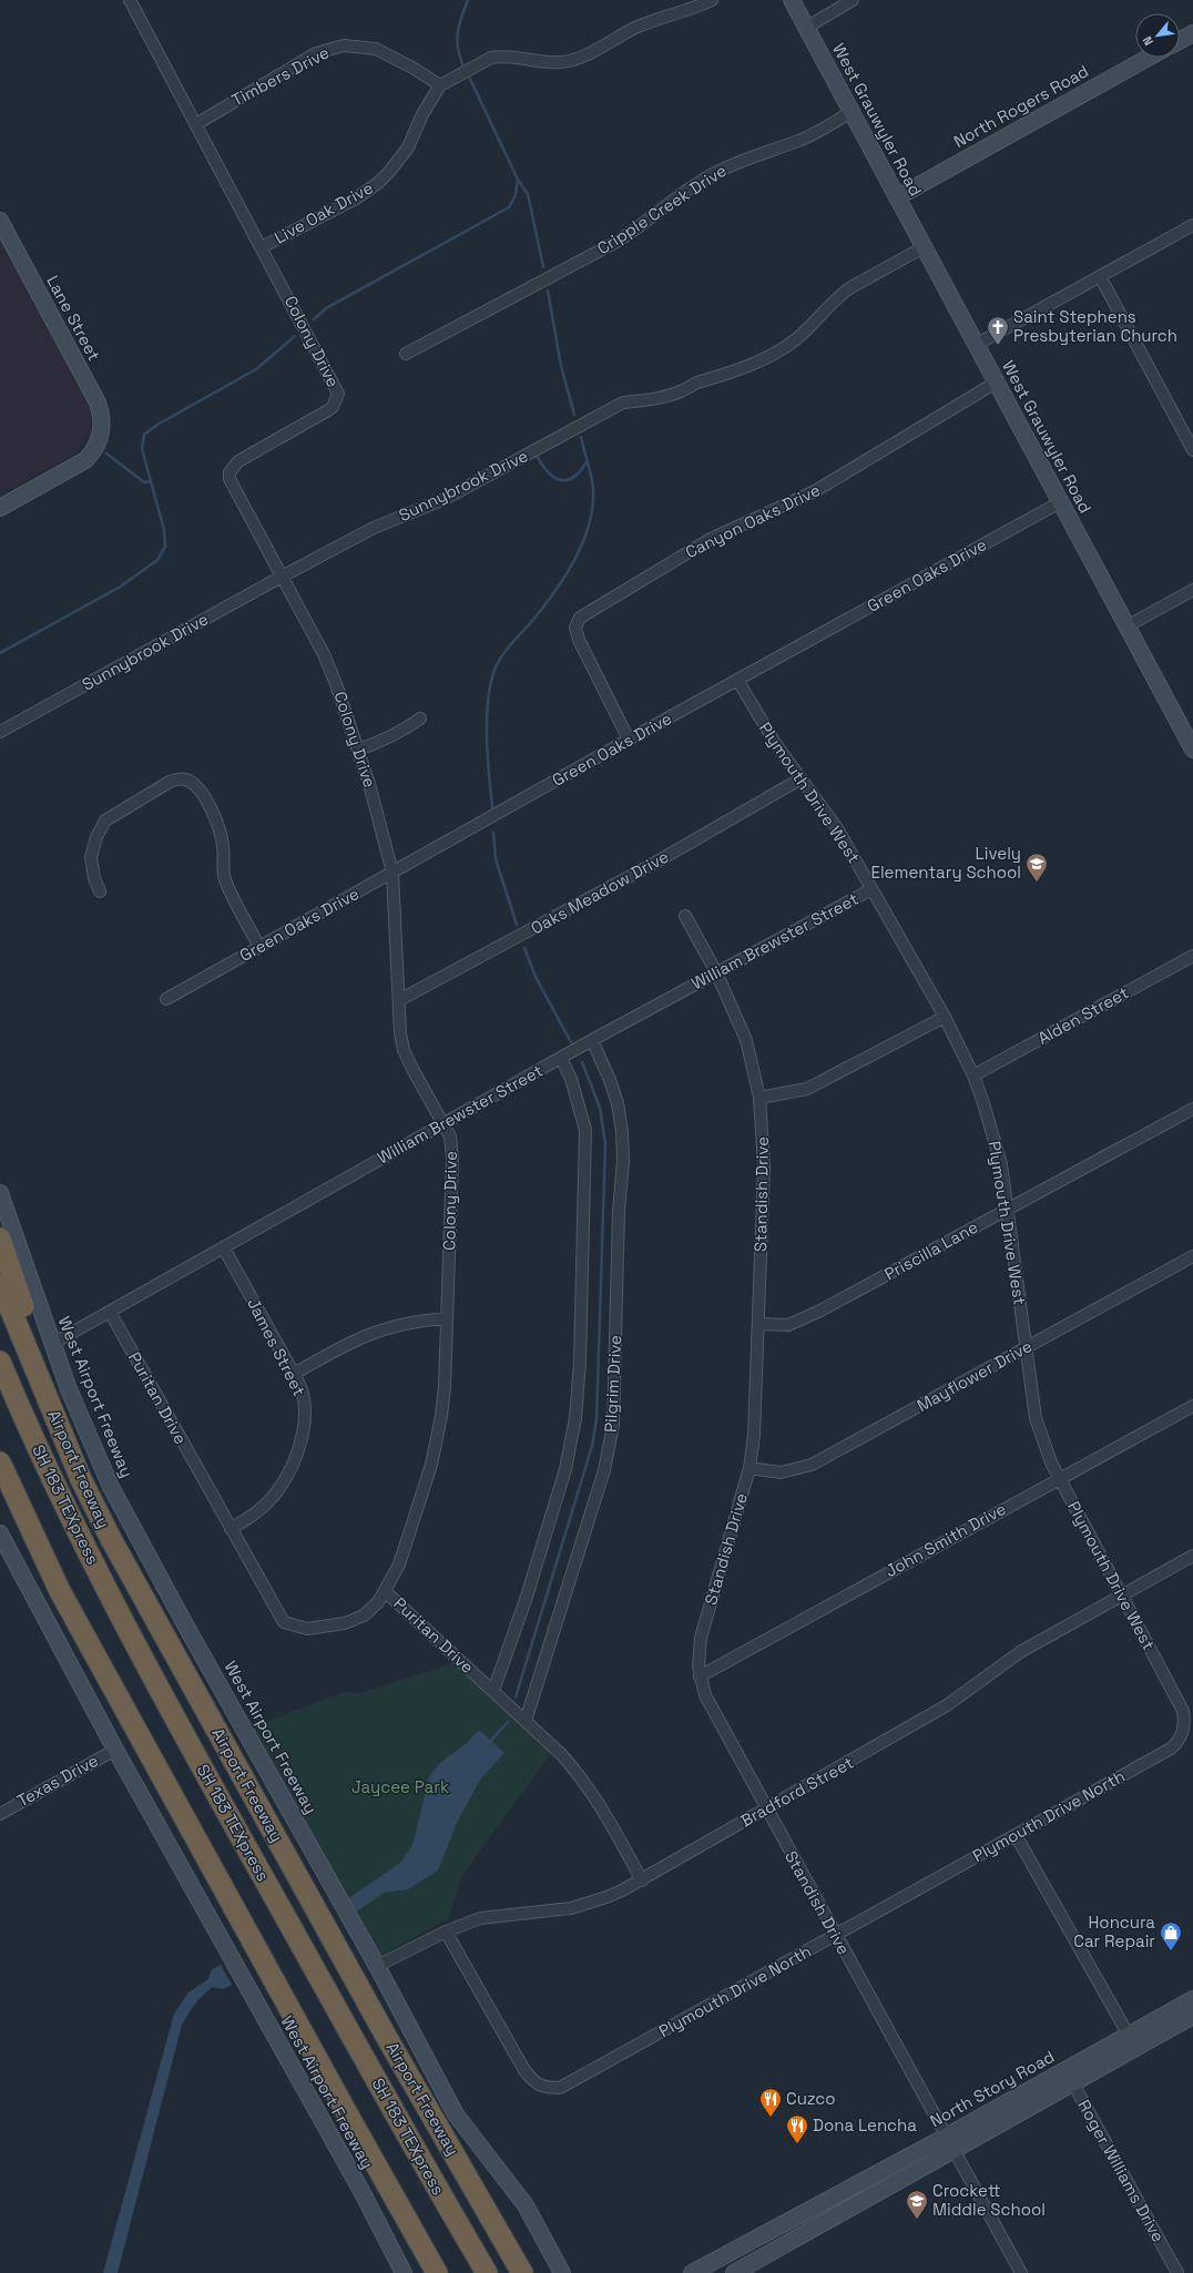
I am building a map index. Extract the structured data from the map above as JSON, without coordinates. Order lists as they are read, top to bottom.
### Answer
{
  "streets": {
    "highway": ["Airport Freeway", "SH 183 TEXpress"],
    "main road": [
      "North Rogers Road",
      "West Grauwyler Road",
      "Lane Street",
      "West Airport Freeway",
      "North Story Road"
    ],
    "street": [
      "Timbers Drive",
      "Cripple Creek Drive",
      "Live Oak Drive",
      "Colony Drive",
      "Sunnybrook Drive",
      "Canyon Oaks Drive",
      "Green Oaks Drive",
      "Plymouth Drive West",
      "Oaks Meadow Drive",
      "William Brewster Street",
      "Alden Street",
      "Standish Drive",
      "Priscilla Lane",
      "James Street",
      "Mayflower Drive",
      "Pilgrim Drive",
      "Puritan Drive",
      "John Smith Drive",
      "Texas Drive",
      "Bradford Street",
      "Plymouth Drive North",
      "Roger Williams Drive"
    ]
  },
  "crossings": [
    ["Timbers Drive", "Live Oak Drive"],
    ["Timbers Drive", "Colony Drive"],
    ["North Rogers Road", "West Grauwyler Road"],
    ["West Grauwyler Road", "Cripple Creek Drive"],
    ["West Grauwyler Road", "Sunnybrook Drive"],
    ["West Grauwyler Road", "Canyon Oaks Drive"],
    ["West Grauwyler Road", "Green Oaks Drive"],
    ["Live Oak Drive", "Colony Drive"],
    ["Colony Drive", "Sunnybrook Drive"],
    ["Colony Drive", "Green Oaks Drive"],
    ["Colony Drive", "Oaks Meadow Drive"],
    ["Colony Drive", "William Brewster Street"],
    ["Colony Drive", "Puritan Drive"],
    ["Canyon Oaks Drive", "Green Oaks Drive"],
    ["Green Oaks Drive", "Plymouth Drive West"],
    ["Plymouth Drive West", "Oaks Meadow Drive"],
    ["Plymouth Drive West", "William Brewster Street"],
    ["Plymouth Drive West", "Alden Street"],
    ["Plymouth Drive West", "Priscilla Lane"],
    ["Plymouth Drive West", "Mayflower Drive"],
    ["Plymouth Drive West", "John Smith Drive"],
    ["Plymouth Drive West", "Bradford Street"],
    ["Plymouth Drive West", "Plymouth Drive North"],
    ["William Brewster Street", "Standish Drive"],
    ["William Brewster Street", "James Street"],
    ["William Brewster Street", "Pilgrim Drive"],
    ["William Brewster Street", "West Airport Freeway"],
    ["William Brewster Street", "Puritan Drive"],
    ["Standish Drive", "Priscilla Lane"],
    ["Standish Drive", "Mayflower Drive"],
    ["Standish Drive", "John Smith Drive"],
    ["Standish Drive", "Bradford Street"],
    ["Standish Drive", "Plymouth Drive North"],
    ["Standish Drive", "North Story Road"],
    ["James Street", "Puritan Drive"],
    ["Pilgrim Drive", "Puritan Drive"],
    ["West Airport Freeway", "Texas Drive"],
    ["West Airport Freeway", "Bradford Street"],
    ["Puritan Drive", "Bradford Street"],
    ["Bradford Street", "Plymouth Drive North"],
    ["North Story Road", "Roger Williams Drive"]
  ],
  "parks": ["Jaycee Park"],
  "places": {
    "church": ["Saint Stephens Presbyterian Church"],
    "school or university": ["Lively Elementary School", "Crockett Middle School"],
    "shop": ["Honcura Car Repair"],
    "restaurant": ["Cuzco", "Dona Lencha"]
  },
  "north": "bottom left"
}
